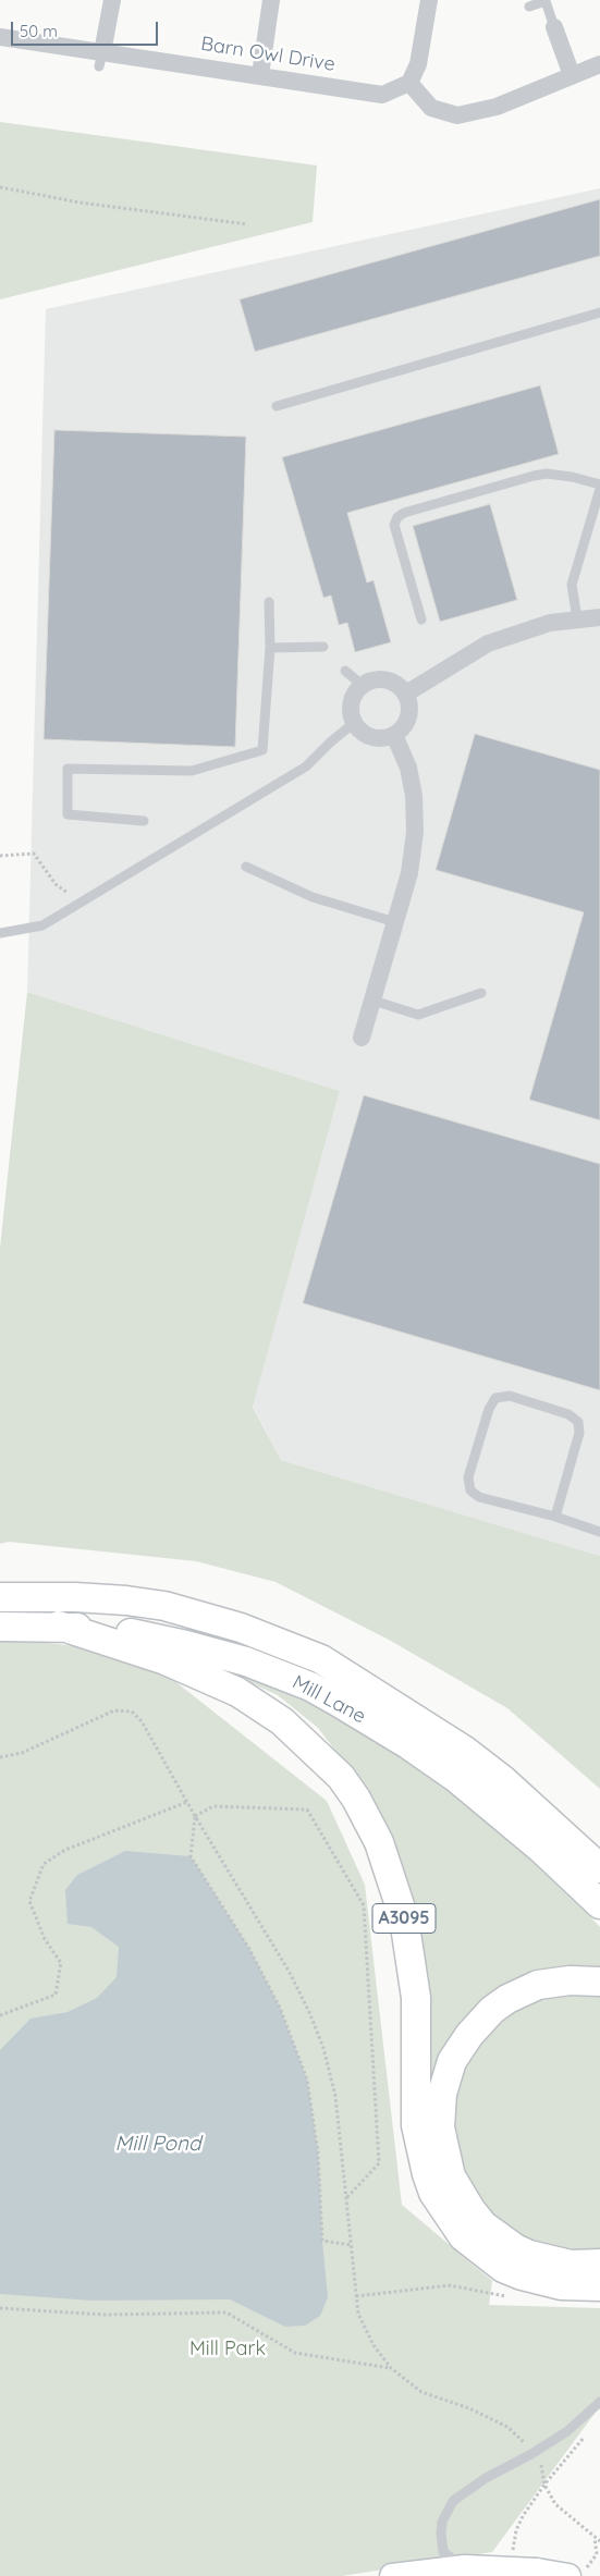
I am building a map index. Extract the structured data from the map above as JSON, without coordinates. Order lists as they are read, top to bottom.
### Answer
{
  "streets": {
    "main road": ["Mill Lane", "A3095"],
    "street": ["Barn Owl Drive"]
  },
  "crossings": [
    ["Mill Lane", "A3095"]
  ],
  "water": ["Mill Pond"],
  "parks": ["Mill Park"],
  "scale_bar": "50 m"
}
